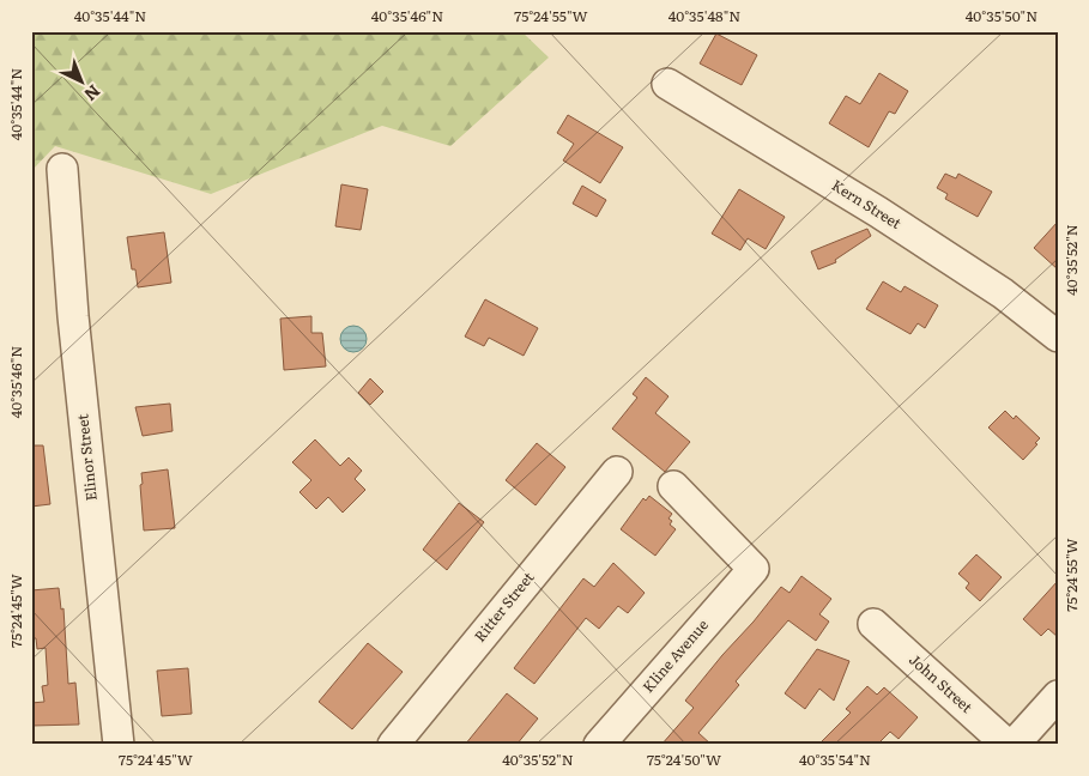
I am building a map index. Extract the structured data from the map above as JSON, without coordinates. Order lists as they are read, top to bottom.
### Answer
{
  "streets": {
    "street": [
      "Kern Street",
      "Elinor Street",
      "Ritter Street",
      "Kline Avenue",
      "John Street"
    ]
  },
  "north": "bottom right",
  "coordinates": [
    "40°35'44\"N",
    "40°35'46\"N",
    "75°24'55\"W",
    "40°35'48\"N",
    "40°35'50\"N",
    "40°35'52\"N",
    "75°24'45\"W",
    "75°24'50\"W",
    "40°35'54\"N"
  ]
}
